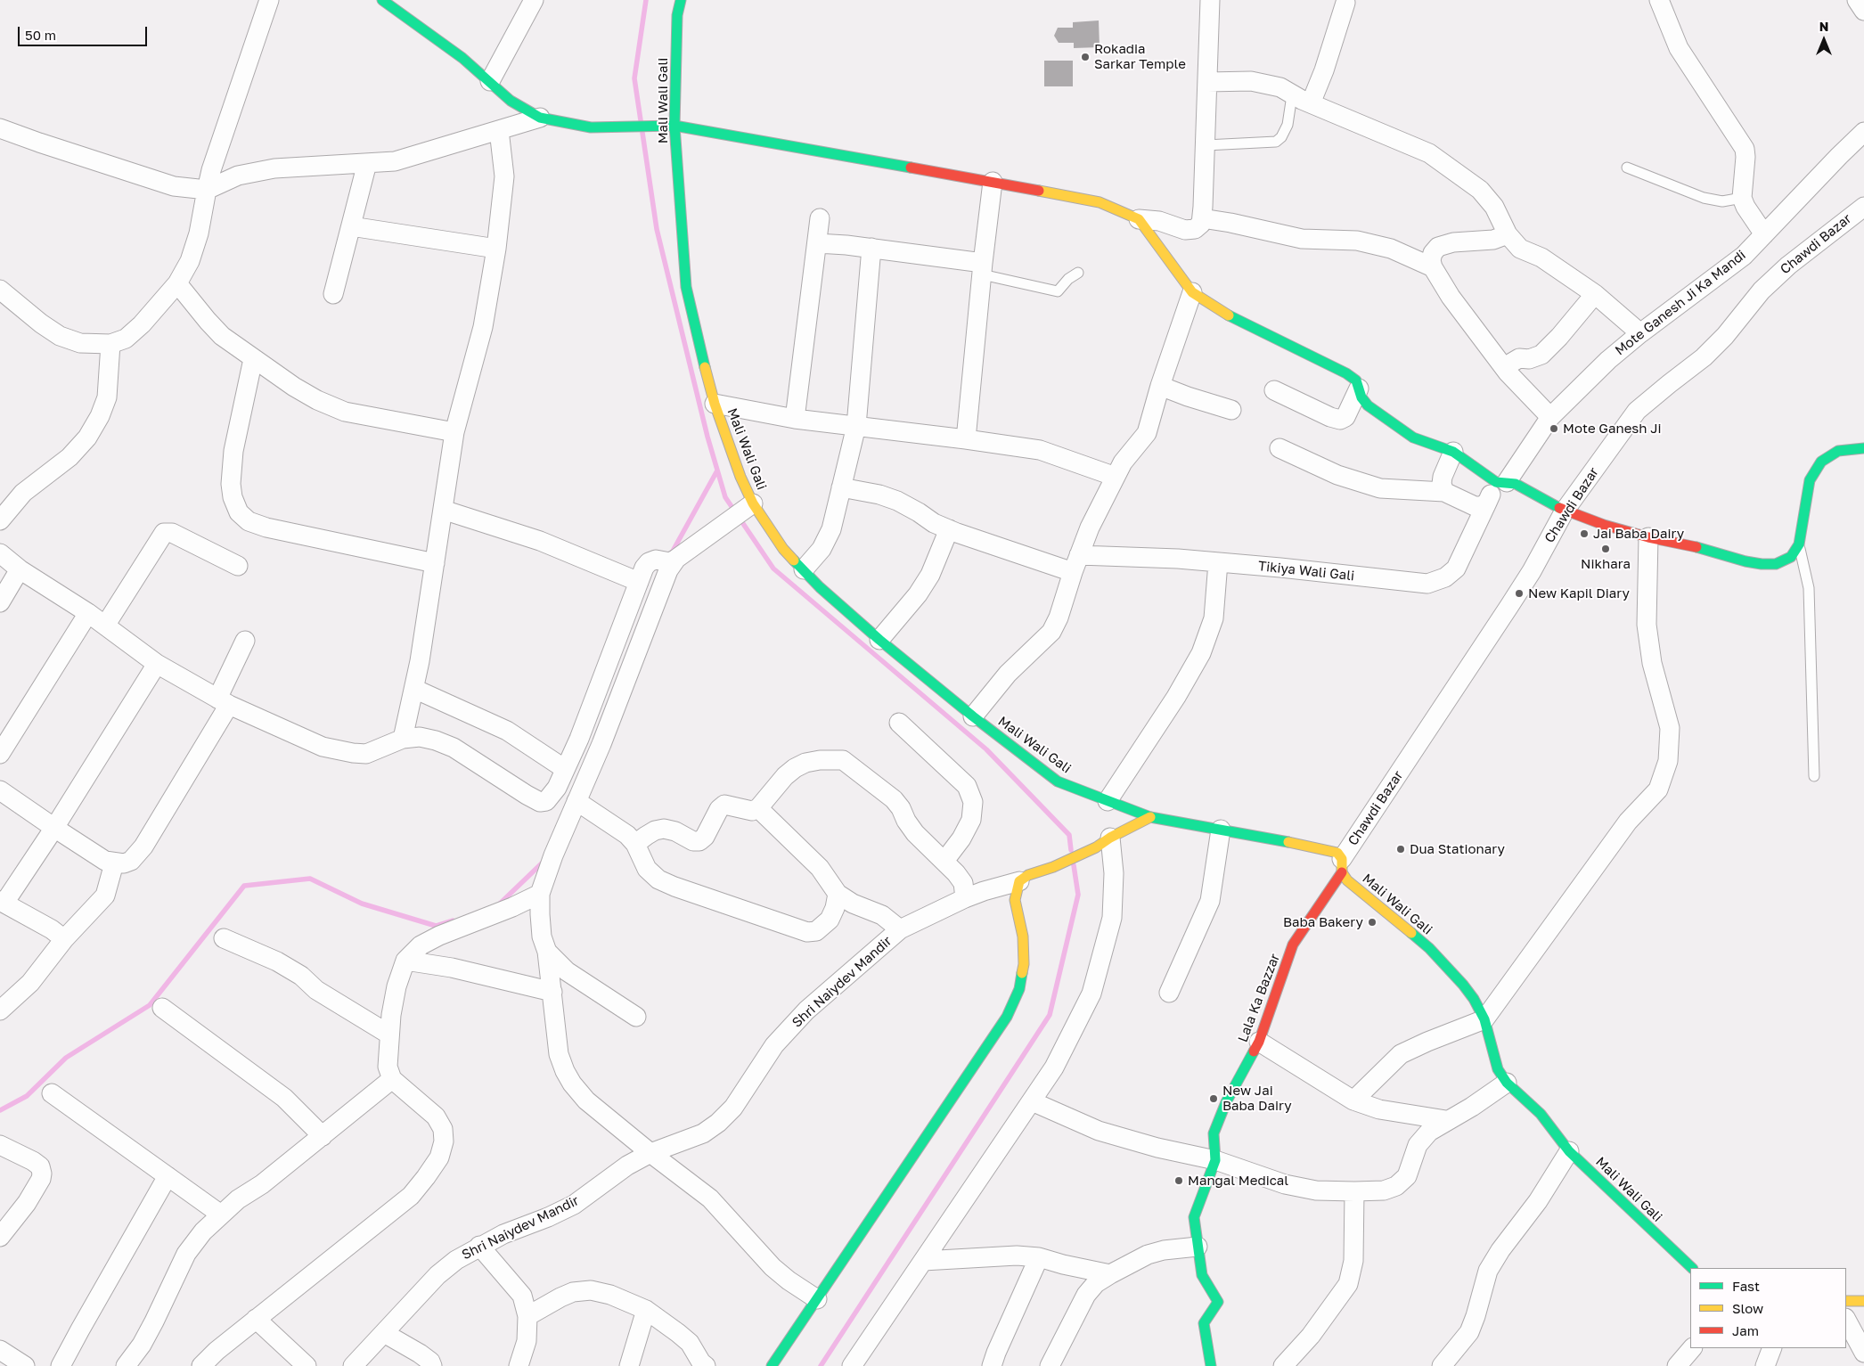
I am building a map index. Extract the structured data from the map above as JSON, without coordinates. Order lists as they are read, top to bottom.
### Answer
{
  "streets": {
    "street": [
      "Mali Wali Gali",
      "Chawdi Bazar",
      "Mote Ganesh Ji Ka Mandi",
      "Tikiya Wali Gali",
      "Shri Naiydev Mandir",
      "Lala Ka Bazzar"
    ]
  },
  "crossings": [
    ["Mali Wali Gali", "Chawdi Bazar"],
    ["Mali Wali Gali", "Lala Ka Bazzar"],
    ["Chawdi Bazar", "Lala Ka Bazzar"],
    ["Mote Ganesh Ji Ka Mandi", "Tikiya Wali Gali"]
  ],
  "places": [
    "Rokadia Sarkar Temple",
    "Mote Ganesh Ji",
    "Jai Baba Dairy",
    "Nikhara",
    "New Kapil Diary",
    "Dua Stationary",
    "Baba Bakery",
    "New Jai Baba Dairy",
    "Mangal Medical"
  ],
  "legend": ["Fast", "Slow", "Jam"],
  "scale_bar": "50 m",
  "north": "top"
}
